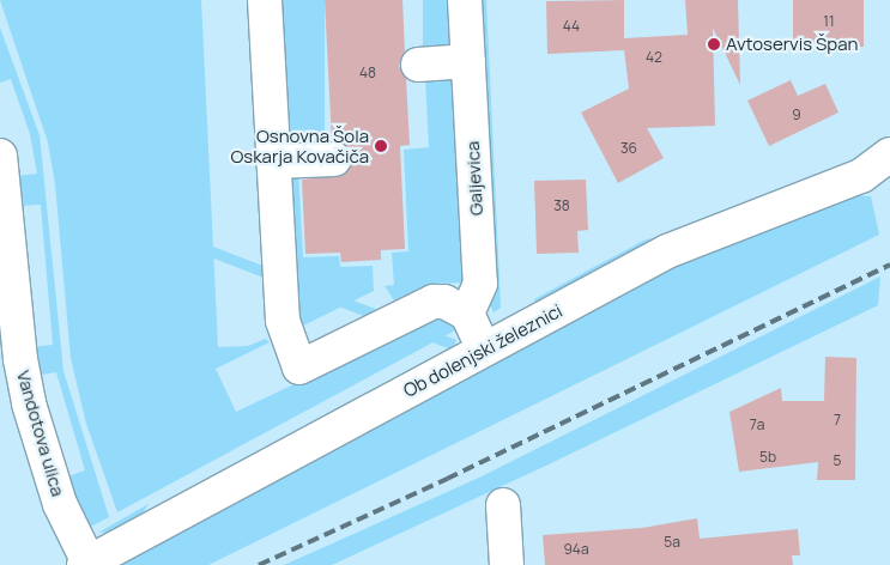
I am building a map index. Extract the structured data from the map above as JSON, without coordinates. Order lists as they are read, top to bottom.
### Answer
{
  "streets": {
    "street": ["Galjevica", "Ob dolenjski železnici", "Vandotova ulica"]
  },
  "crossings": [
    ["Ob dolenjski železnici", "Vandotova ulica"]
  ],
  "places": ["Avtoservis Špan", "Osnovna Šola Oskarja Kovačiča"],
  "house_numbers": [
    "11",
    "44",
    "42",
    "48",
    "9",
    "36",
    "38",
    "7",
    "7a",
    "5b",
    "5",
    "5a",
    "94a"
  ]
}
